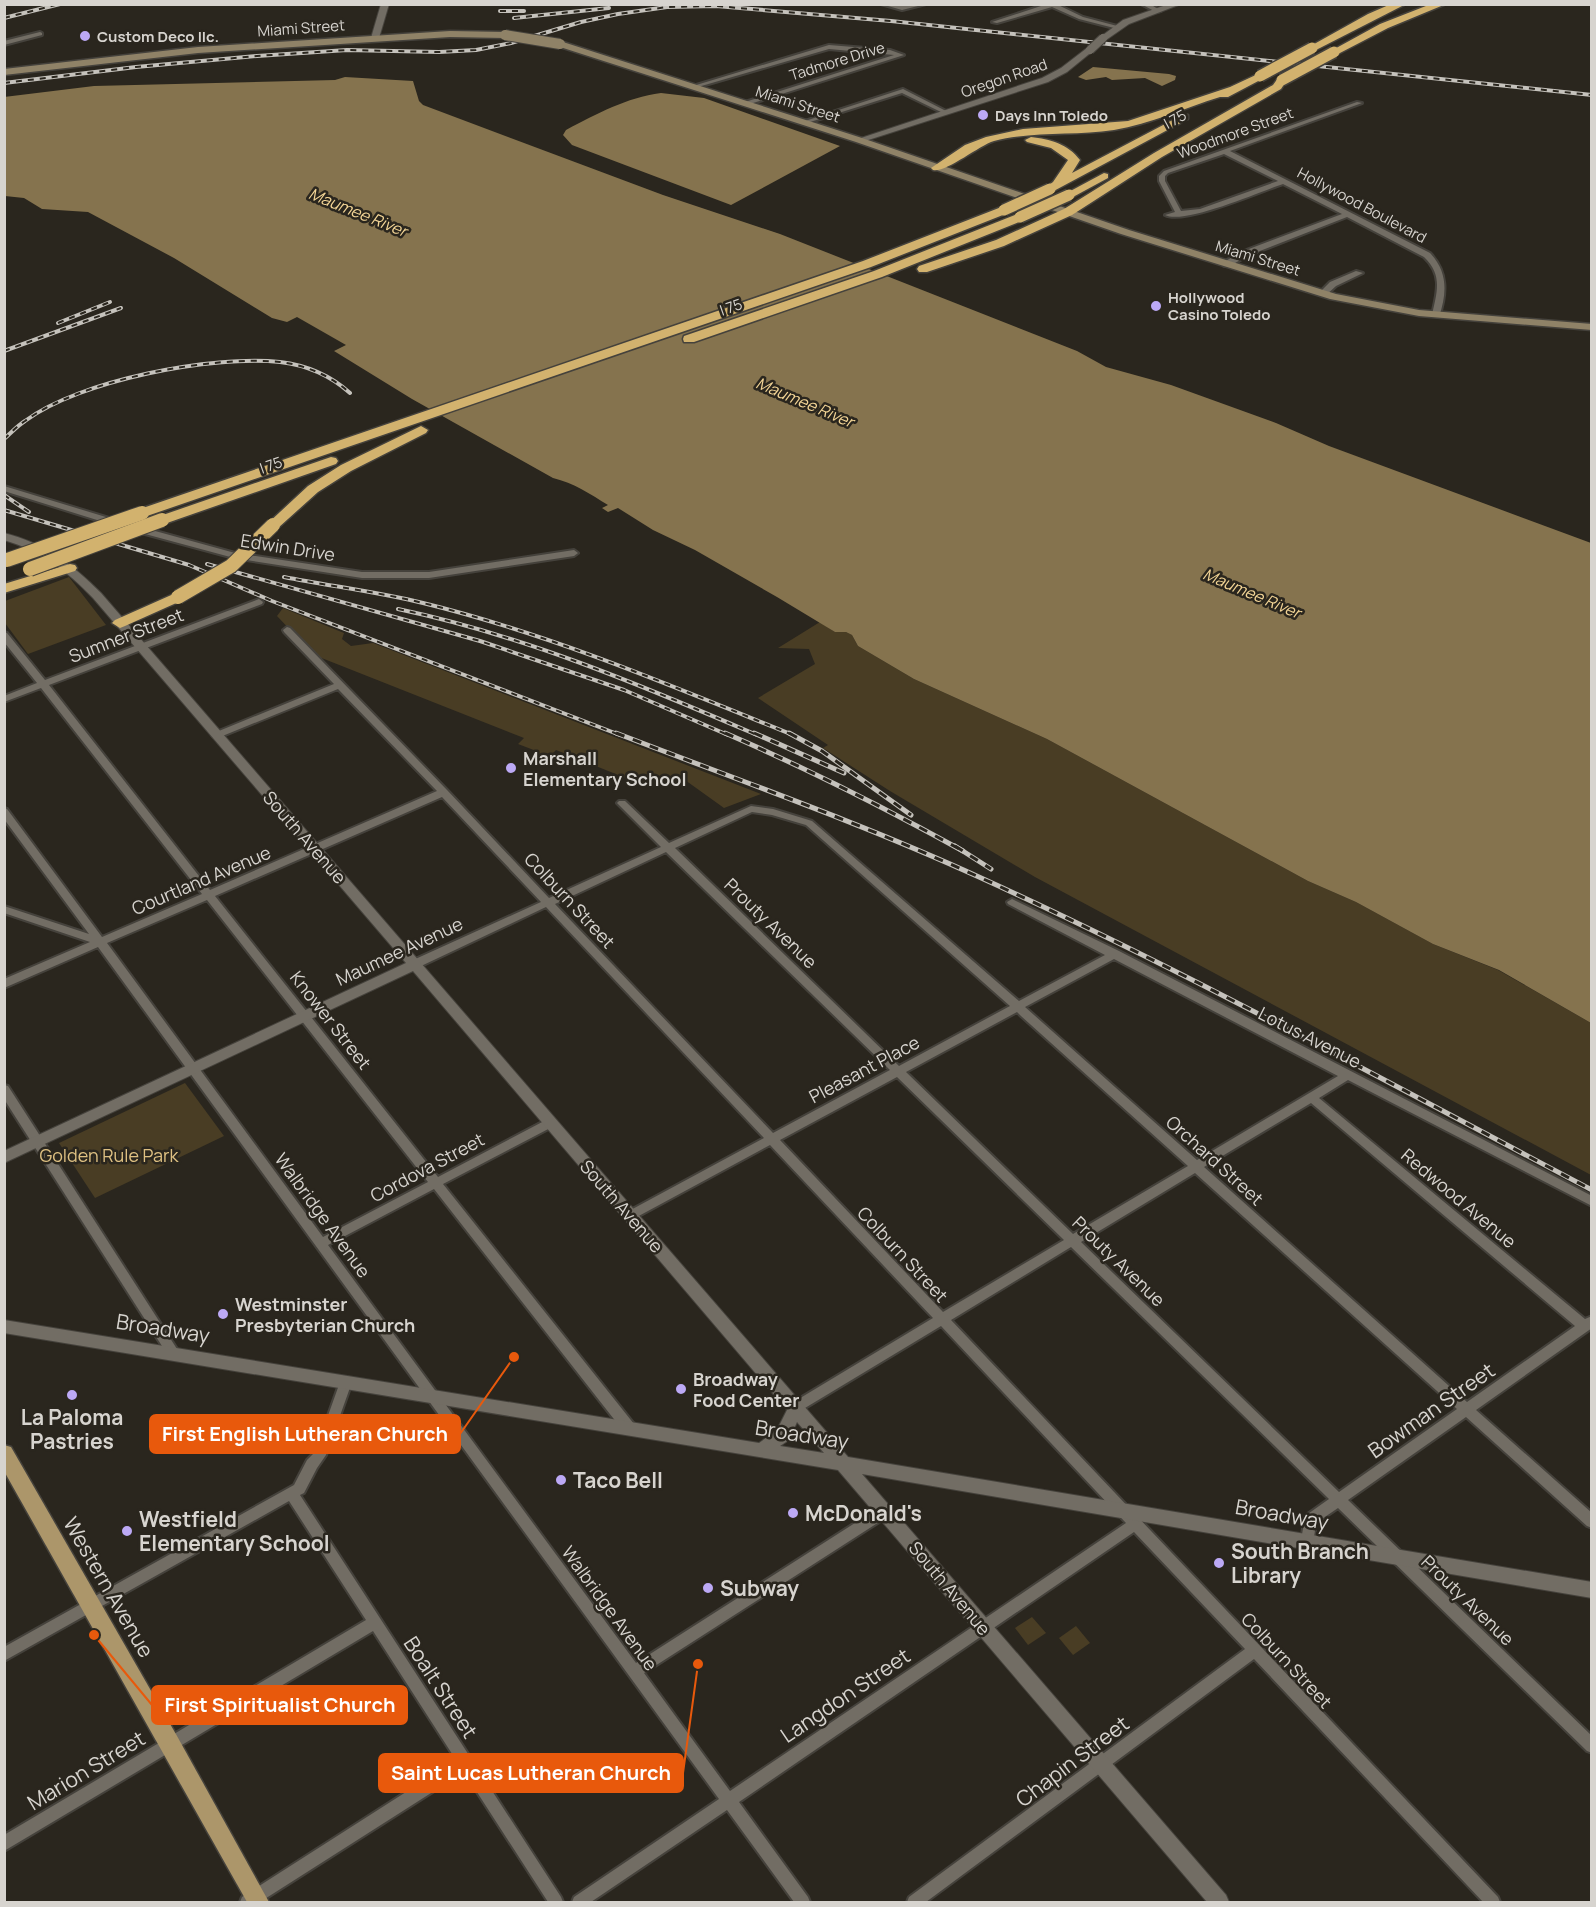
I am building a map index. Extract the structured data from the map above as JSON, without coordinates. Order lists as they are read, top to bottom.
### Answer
{
  "streets": {
    "highway": ["I 75"],
    "main road": ["Miami Street", "Western Avenue"],
    "street": [
      "Tadmore Drive",
      "Oregon Road",
      "Woodmore Street",
      "Hollywood Boulevard",
      "Edwin Drive",
      "Sumner Street",
      "South Avenue",
      "Courtland Avenue",
      "Colburn Street",
      "Prouty Avenue",
      "Maumee Avenue",
      "Knower Street",
      "Lotus Avenue",
      "Pleasant Place",
      "Orchard Street",
      "Cordova Street",
      "Redwood Avenue",
      "Walbridge Avenue",
      "Broadway",
      "Bowman Street",
      "Boalt Street",
      "Langdon Street",
      "Chapin Street",
      "Marion Street"
    ]
  },
  "crossings": [
    ["Miami Street", "Tadmore Drive"],
    ["Miami Street", "Oregon Road"],
    ["Miami Street", "Hollywood Boulevard"],
    ["Woodmore Street", "Hollywood Boulevard"],
    ["Sumner Street", "South Avenue"],
    ["Sumner Street", "Knower Street"],
    ["South Avenue", "Courtland Avenue"],
    ["South Avenue", "Maumee Avenue"],
    ["South Avenue", "Pleasant Place"],
    ["South Avenue", "Cordova Street"],
    ["South Avenue", "Broadway"],
    ["South Avenue", "Langdon Street"],
    ["South Avenue", "Chapin Street"],
    ["Courtland Avenue", "Colburn Street"],
    ["Courtland Avenue", "Knower Street"],
    ["Courtland Avenue", "Walbridge Avenue"],
    ["Colburn Street", "Maumee Avenue"],
    ["Colburn Street", "Pleasant Place"],
    ["Colburn Street", "Broadway"],
    ["Colburn Street", "Langdon Street"],
    ["Colburn Street", "Chapin Street"],
    ["Prouty Avenue", "Maumee Avenue"],
    ["Prouty Avenue", "Pleasant Place"],
    ["Prouty Avenue", "Broadway"],
    ["Prouty Avenue", "Bowman Street"],
    ["Maumee Avenue", "Knower Street"],
    ["Maumee Avenue", "Orchard Street"],
    ["Maumee Avenue", "Walbridge Avenue"],
    ["Knower Street", "Cordova Street"],
    ["Knower Street", "Broadway"],
    ["Lotus Avenue", "Pleasant Place"],
    ["Pleasant Place", "Orchard Street"],
    ["Orchard Street", "Bowman Street"],
    ["Cordova Street", "Walbridge Avenue"],
    ["Redwood Avenue", "Bowman Street"],
    ["Walbridge Avenue", "Broadway"],
    ["Walbridge Avenue", "Langdon Street"],
    ["Broadway", "Bowman Street"],
    ["Western Avenue", "Marion Street"],
    ["Boalt Street", "Marion Street"]
  ],
  "water": ["Maumee River"],
  "parks": ["Golden Rule Park"],
  "places": [
    "Custom Deco llc.",
    "Days Inn Toledo",
    "Hollywood Casino Toledo",
    "Marshall Elementary School",
    "Westminster Presbyterian Church",
    "First English Lutheran Church",
    "Broadway Food Center",
    "La Paloma Pastries",
    "Taco Bell",
    "McDonald's",
    "Westfield Elementary School",
    "South Branch Library",
    "Subway",
    "First Spiritualist Church",
    "Saint Lucas Lutheran Church"
  ]
}
